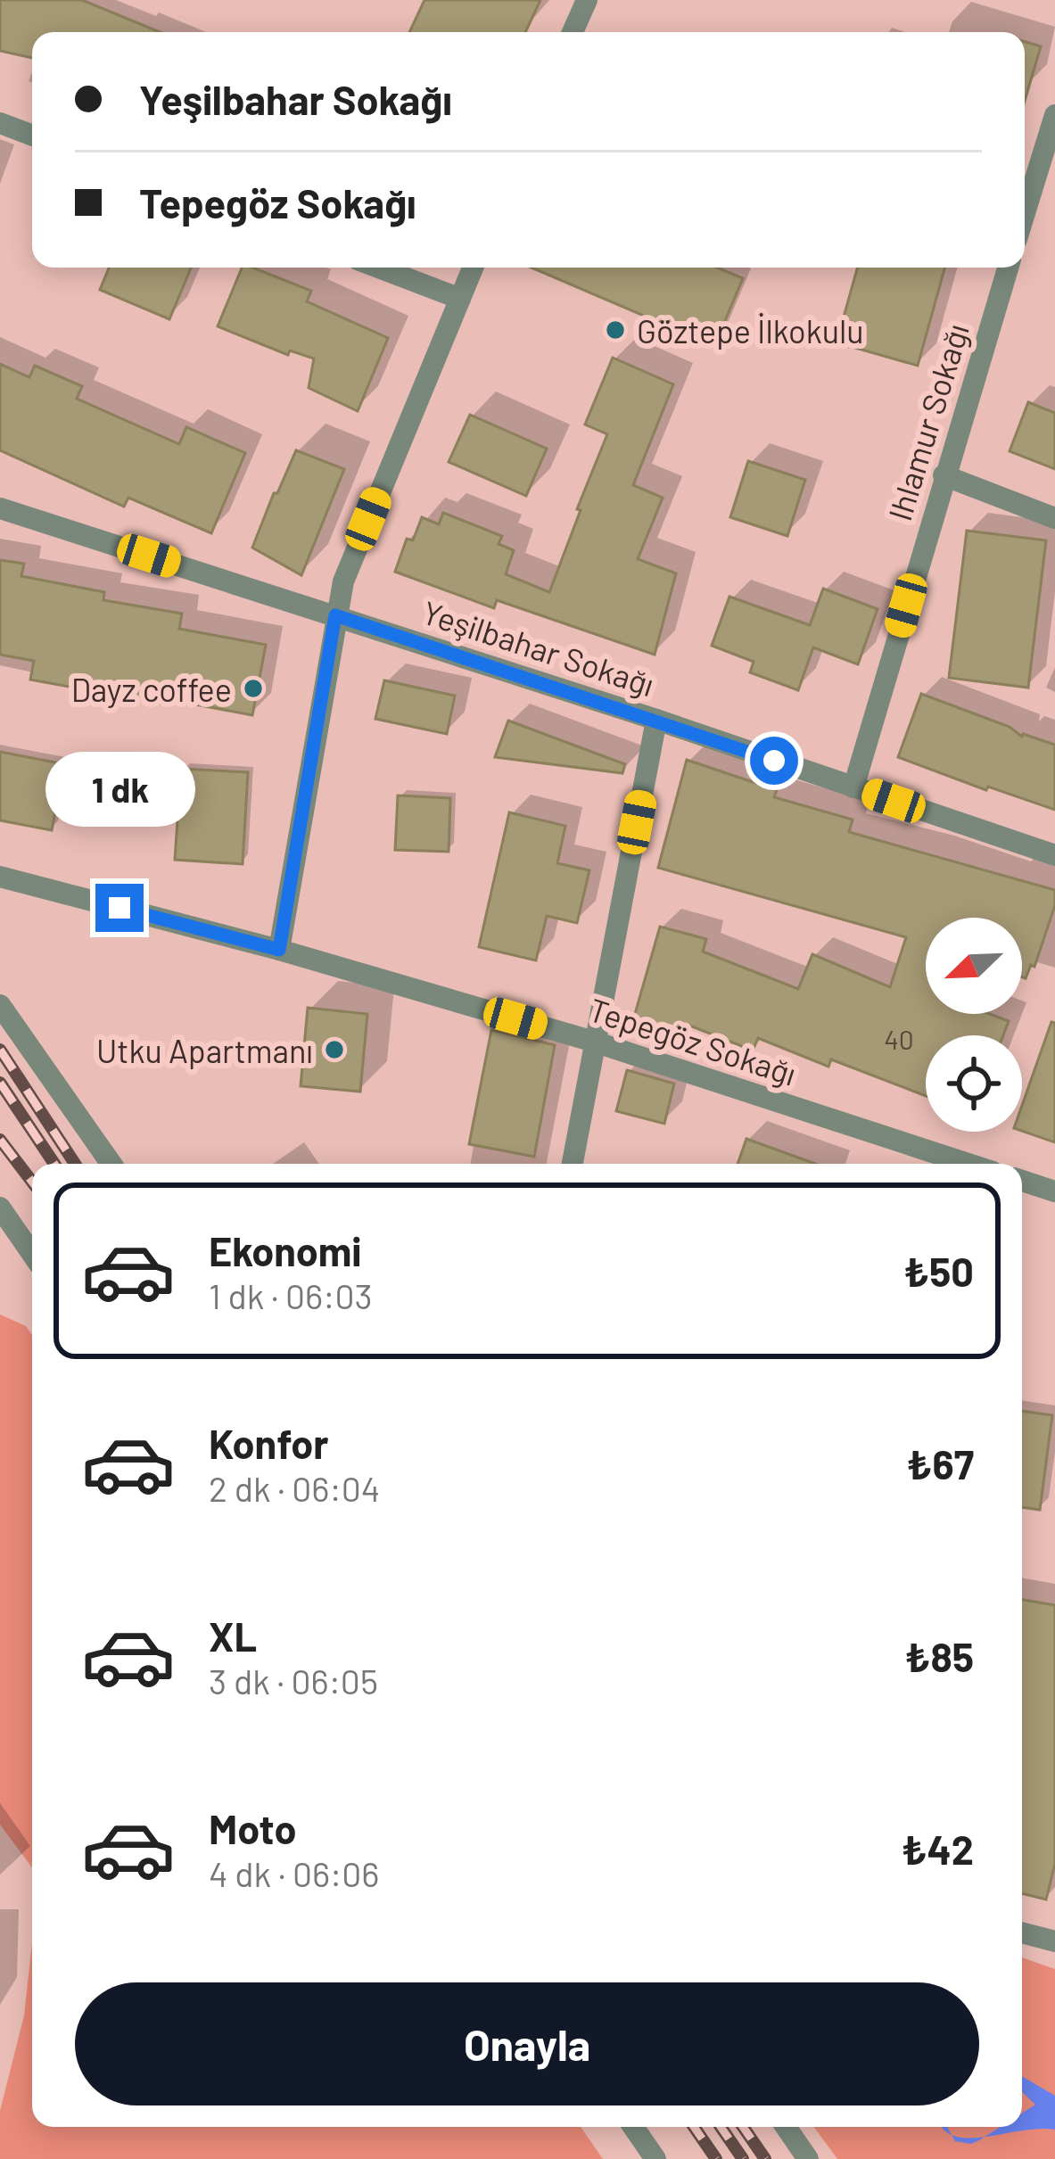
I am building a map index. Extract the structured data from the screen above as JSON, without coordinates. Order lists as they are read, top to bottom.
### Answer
{
  "streets": {
    "street": ["Ihlamur Sokağı", "Yeşilbahar Sokağı", "Tepegöz Sokağı"]
  },
  "crossings": [
    ["Ihlamur Sokağı", "Yeşilbahar Sokağı"]
  ],
  "places": ["Göztepe İlkokulu", "Dayz coffee", "Utku Apartmanı"],
  "house_numbers": ["40"],
  "north": "bottom left",
  "page": {
    "banner": ["Yeşilbahar Sokağı", "Tepegöz Sokağı"],
    "bubble": "1 dk",
    "list": [
      {
        "name": "Ekonomi",
        "note": "1 dk · 06:03",
        "value": "₺50"
      },
      {
        "name": "Konfor",
        "note": "2 dk · 06:04",
        "value": "₺67"
      },
      {
        "name": "XL",
        "note": "3 dk · 06:05",
        "value": "₺85"
      },
      {
        "name": "Moto",
        "note": "4 dk · 06:06",
        "value": "₺42"
      }
    ],
    "buttons": "Onayla"
  }
}
